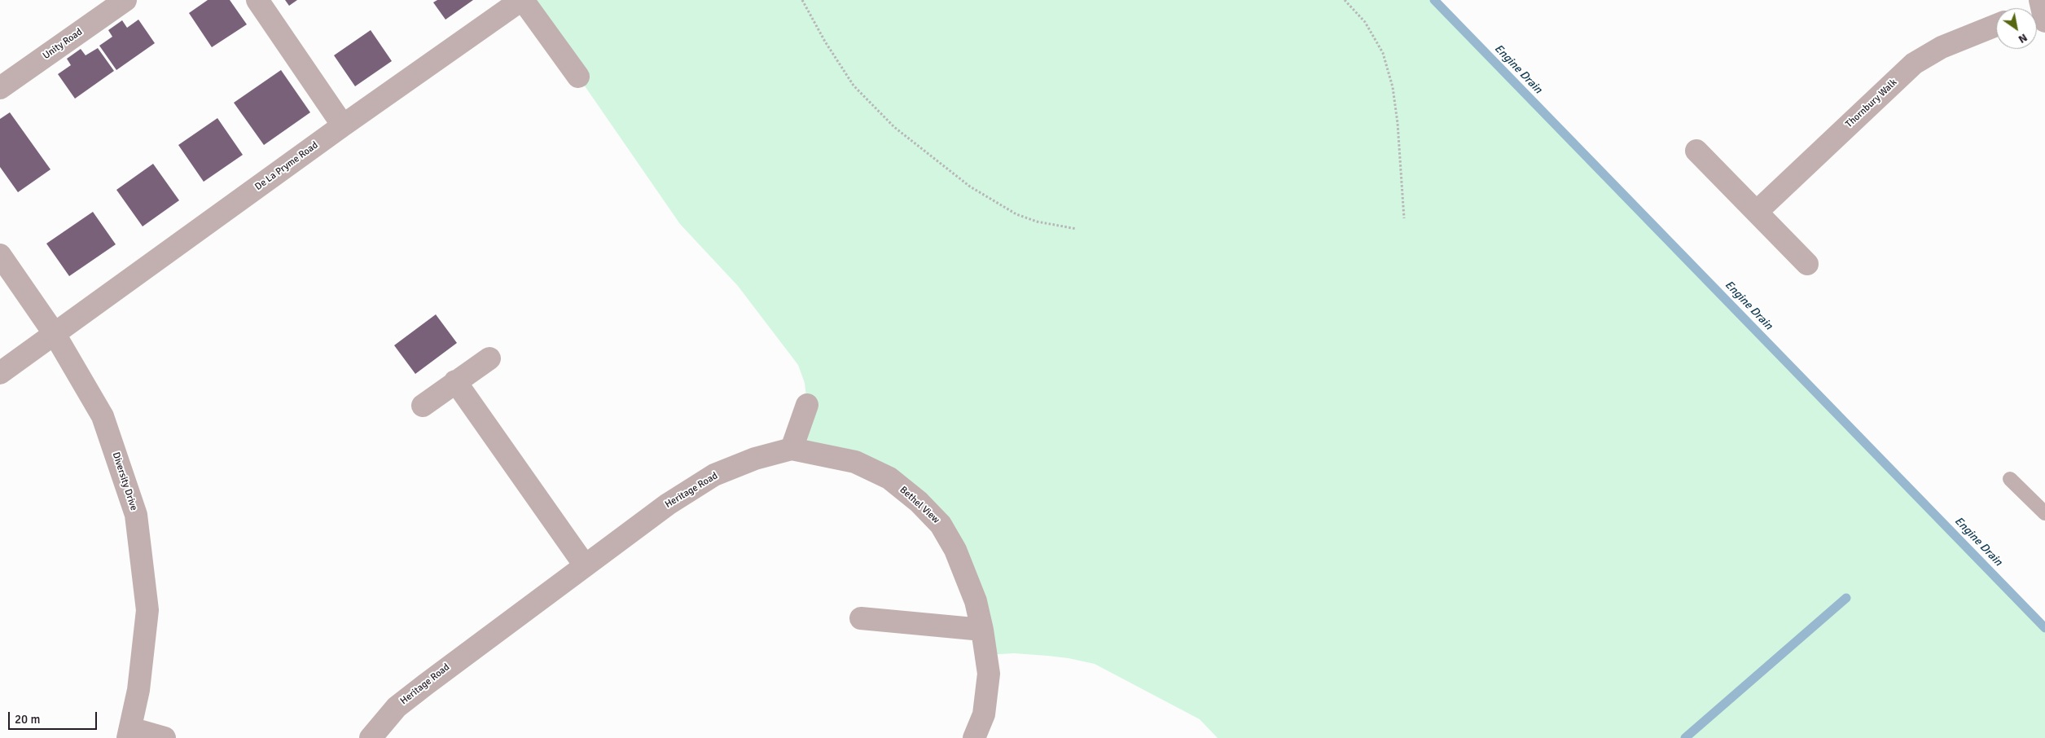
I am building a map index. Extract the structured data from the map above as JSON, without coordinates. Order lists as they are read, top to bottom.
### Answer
{
  "streets": {
    "street": [
      "Unity Road",
      "Thornbury Walk",
      "De La Pryme Road",
      "Diversity Drive",
      "Heritage Road",
      "Bethel View"
    ]
  },
  "crossings": [
    ["De La Pryme Road", "Diversity Drive"],
    ["Heritage Road", "Bethel View"]
  ],
  "water": ["Engine Drain"],
  "scale_bar": "20 m",
  "north": "bottom right"
}
